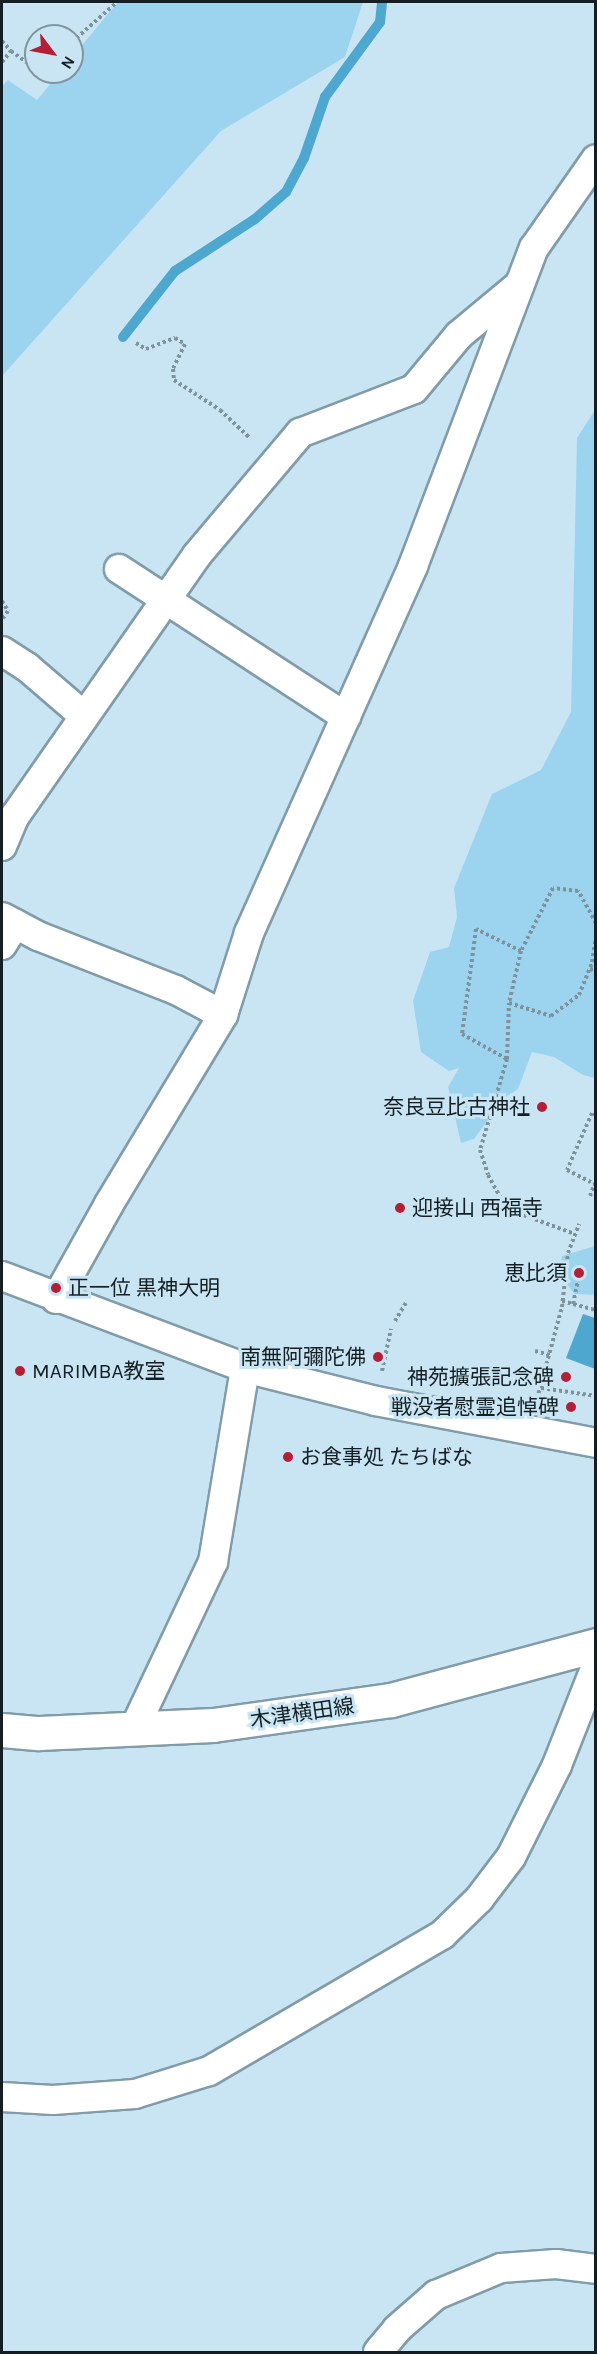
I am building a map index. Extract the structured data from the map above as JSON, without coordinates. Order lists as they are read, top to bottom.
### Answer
{
  "streets": {
    "main road": ["木津横田線"]
  },
  "places": [
    "奈良豆比古神社",
    "迎接山 西福寺",
    "恵比須",
    "正一位 黒神大明",
    "南無阿彌陀佛",
    "MARIMBA教室",
    "神苑擴張記念碑",
    "戦没者慰霊追悼碑",
    "お食事処 たちばな"
  ],
  "north": "bottom right"
}
